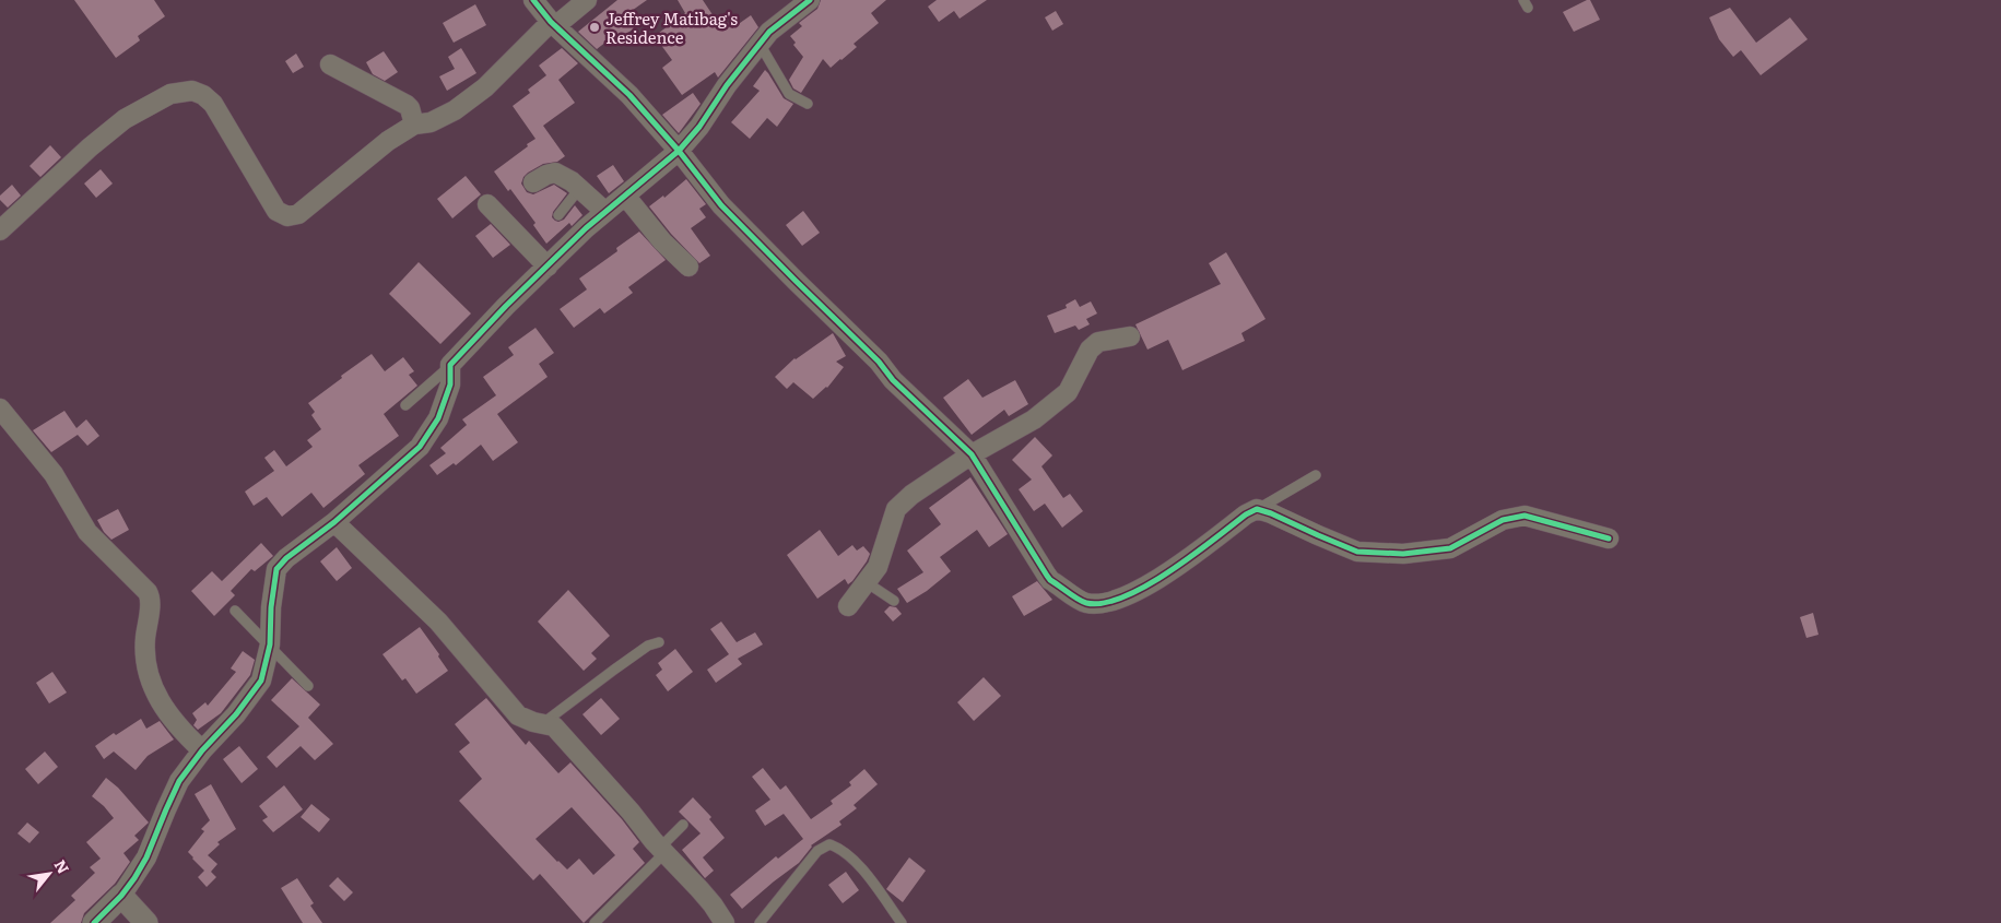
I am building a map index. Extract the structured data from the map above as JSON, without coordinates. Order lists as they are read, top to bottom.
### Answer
{
  "places": ["Jeffrey Matibag's Residence"],
  "north": "top right"
}
